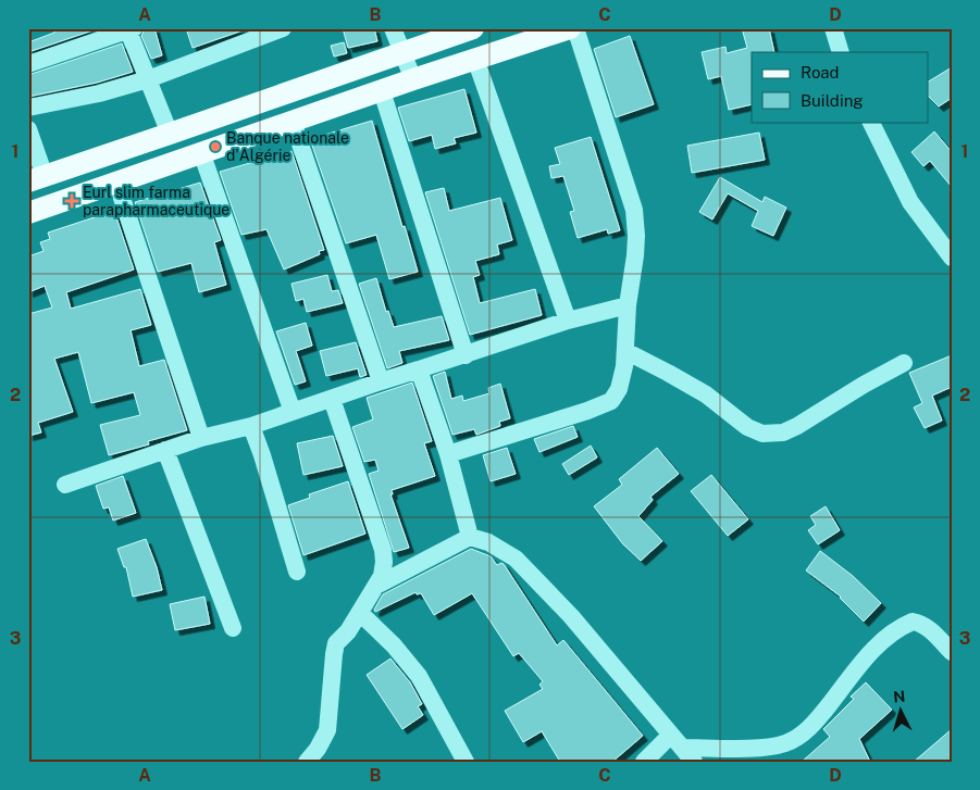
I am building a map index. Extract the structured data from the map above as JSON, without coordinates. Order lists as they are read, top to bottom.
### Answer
{
  "places": {
    "other": ["Banque nationale d'Algérie"],
    "health": ["Eurl slim farma parapharmaceutique"]
  },
  "legend": ["Road", "Building"],
  "north": "top",
  "grid": {
    "columns": [
      "A",
      "B",
      "C",
      "D"
    ],
    "rows": ["1", "2", "3"]
  }
}
